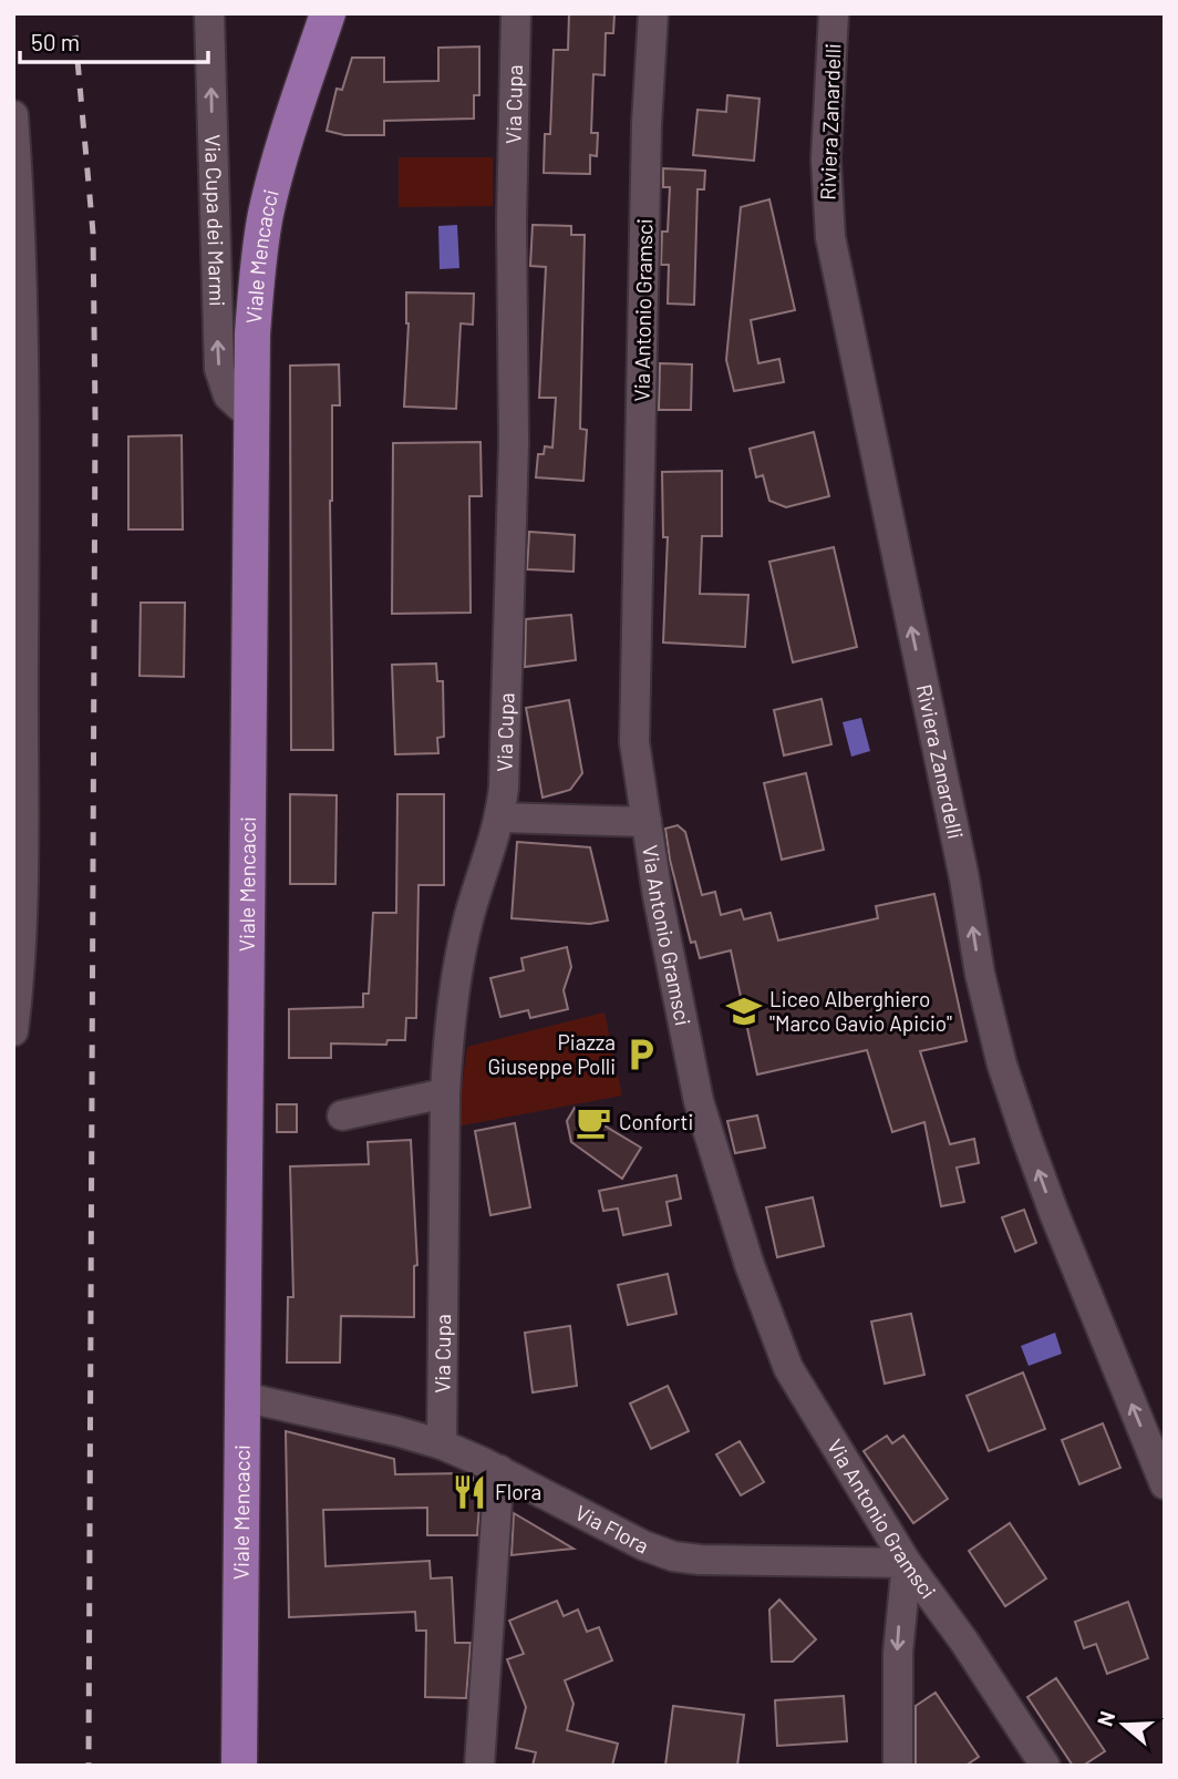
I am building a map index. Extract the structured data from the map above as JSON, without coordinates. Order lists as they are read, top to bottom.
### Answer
{
  "streets": {
    "main road": ["Viale Mencacci"],
    "street": [
      "Via Cupa",
      "Riviera Zanardelli",
      "Via Cupa dei Marmi",
      "Via Antonio Gramsci",
      "Via Flora"
    ]
  },
  "crossings": [
    ["Via Cupa", "Via Flora"],
    ["Via Cupa dei Marmi", "Viale Mencacci"],
    ["Viale Mencacci", "Via Flora"],
    ["Via Antonio Gramsci", "Via Flora"]
  ],
  "one_way": ["Riviera Zanardelli"],
  "places": {
    "school or university": ["Liceo Alberghiero \"Marco Gavio Apicio\""],
    "parking": ["Piazza Giuseppe Polli"],
    "cafe": ["Conforti"],
    "restaurant": ["Flora"]
  },
  "scale_bar": "50 m",
  "north": "left"
}
